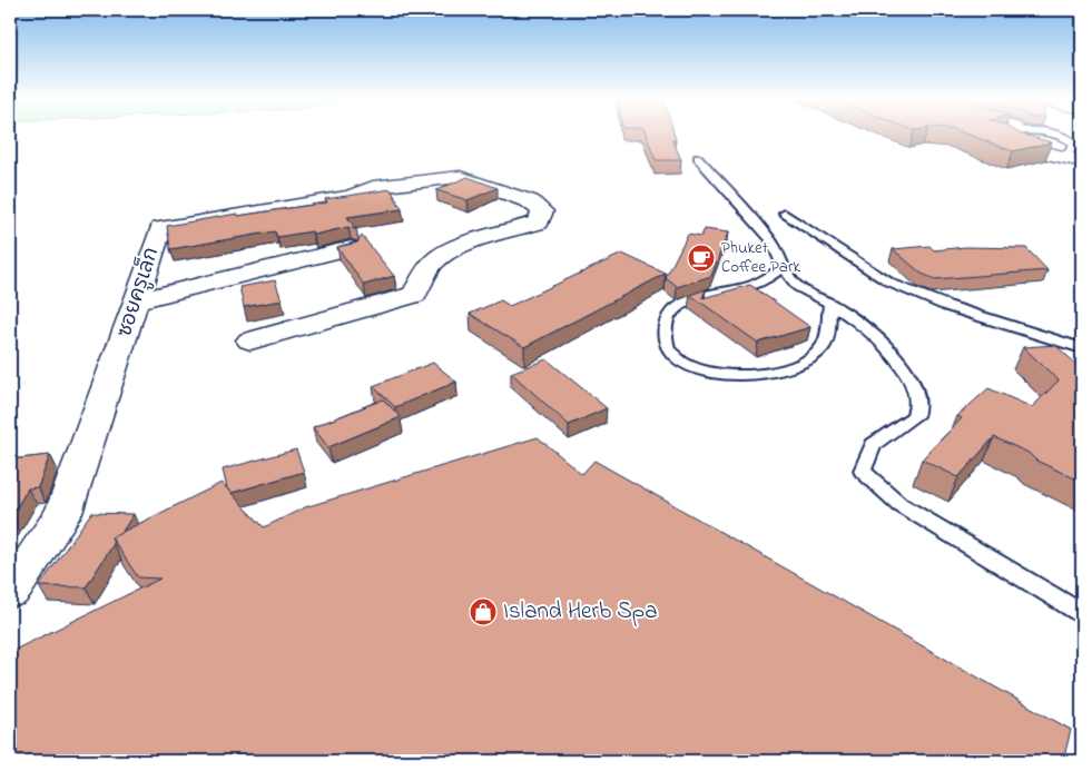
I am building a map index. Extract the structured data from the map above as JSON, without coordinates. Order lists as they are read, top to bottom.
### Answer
{
  "streets": {
    "street": ["ซอยครูเล็ก"]
  },
  "places": {
    "cafe": ["Phuket Coffee Park"],
    "shop": ["Island Herb Spa"]
  }
}
